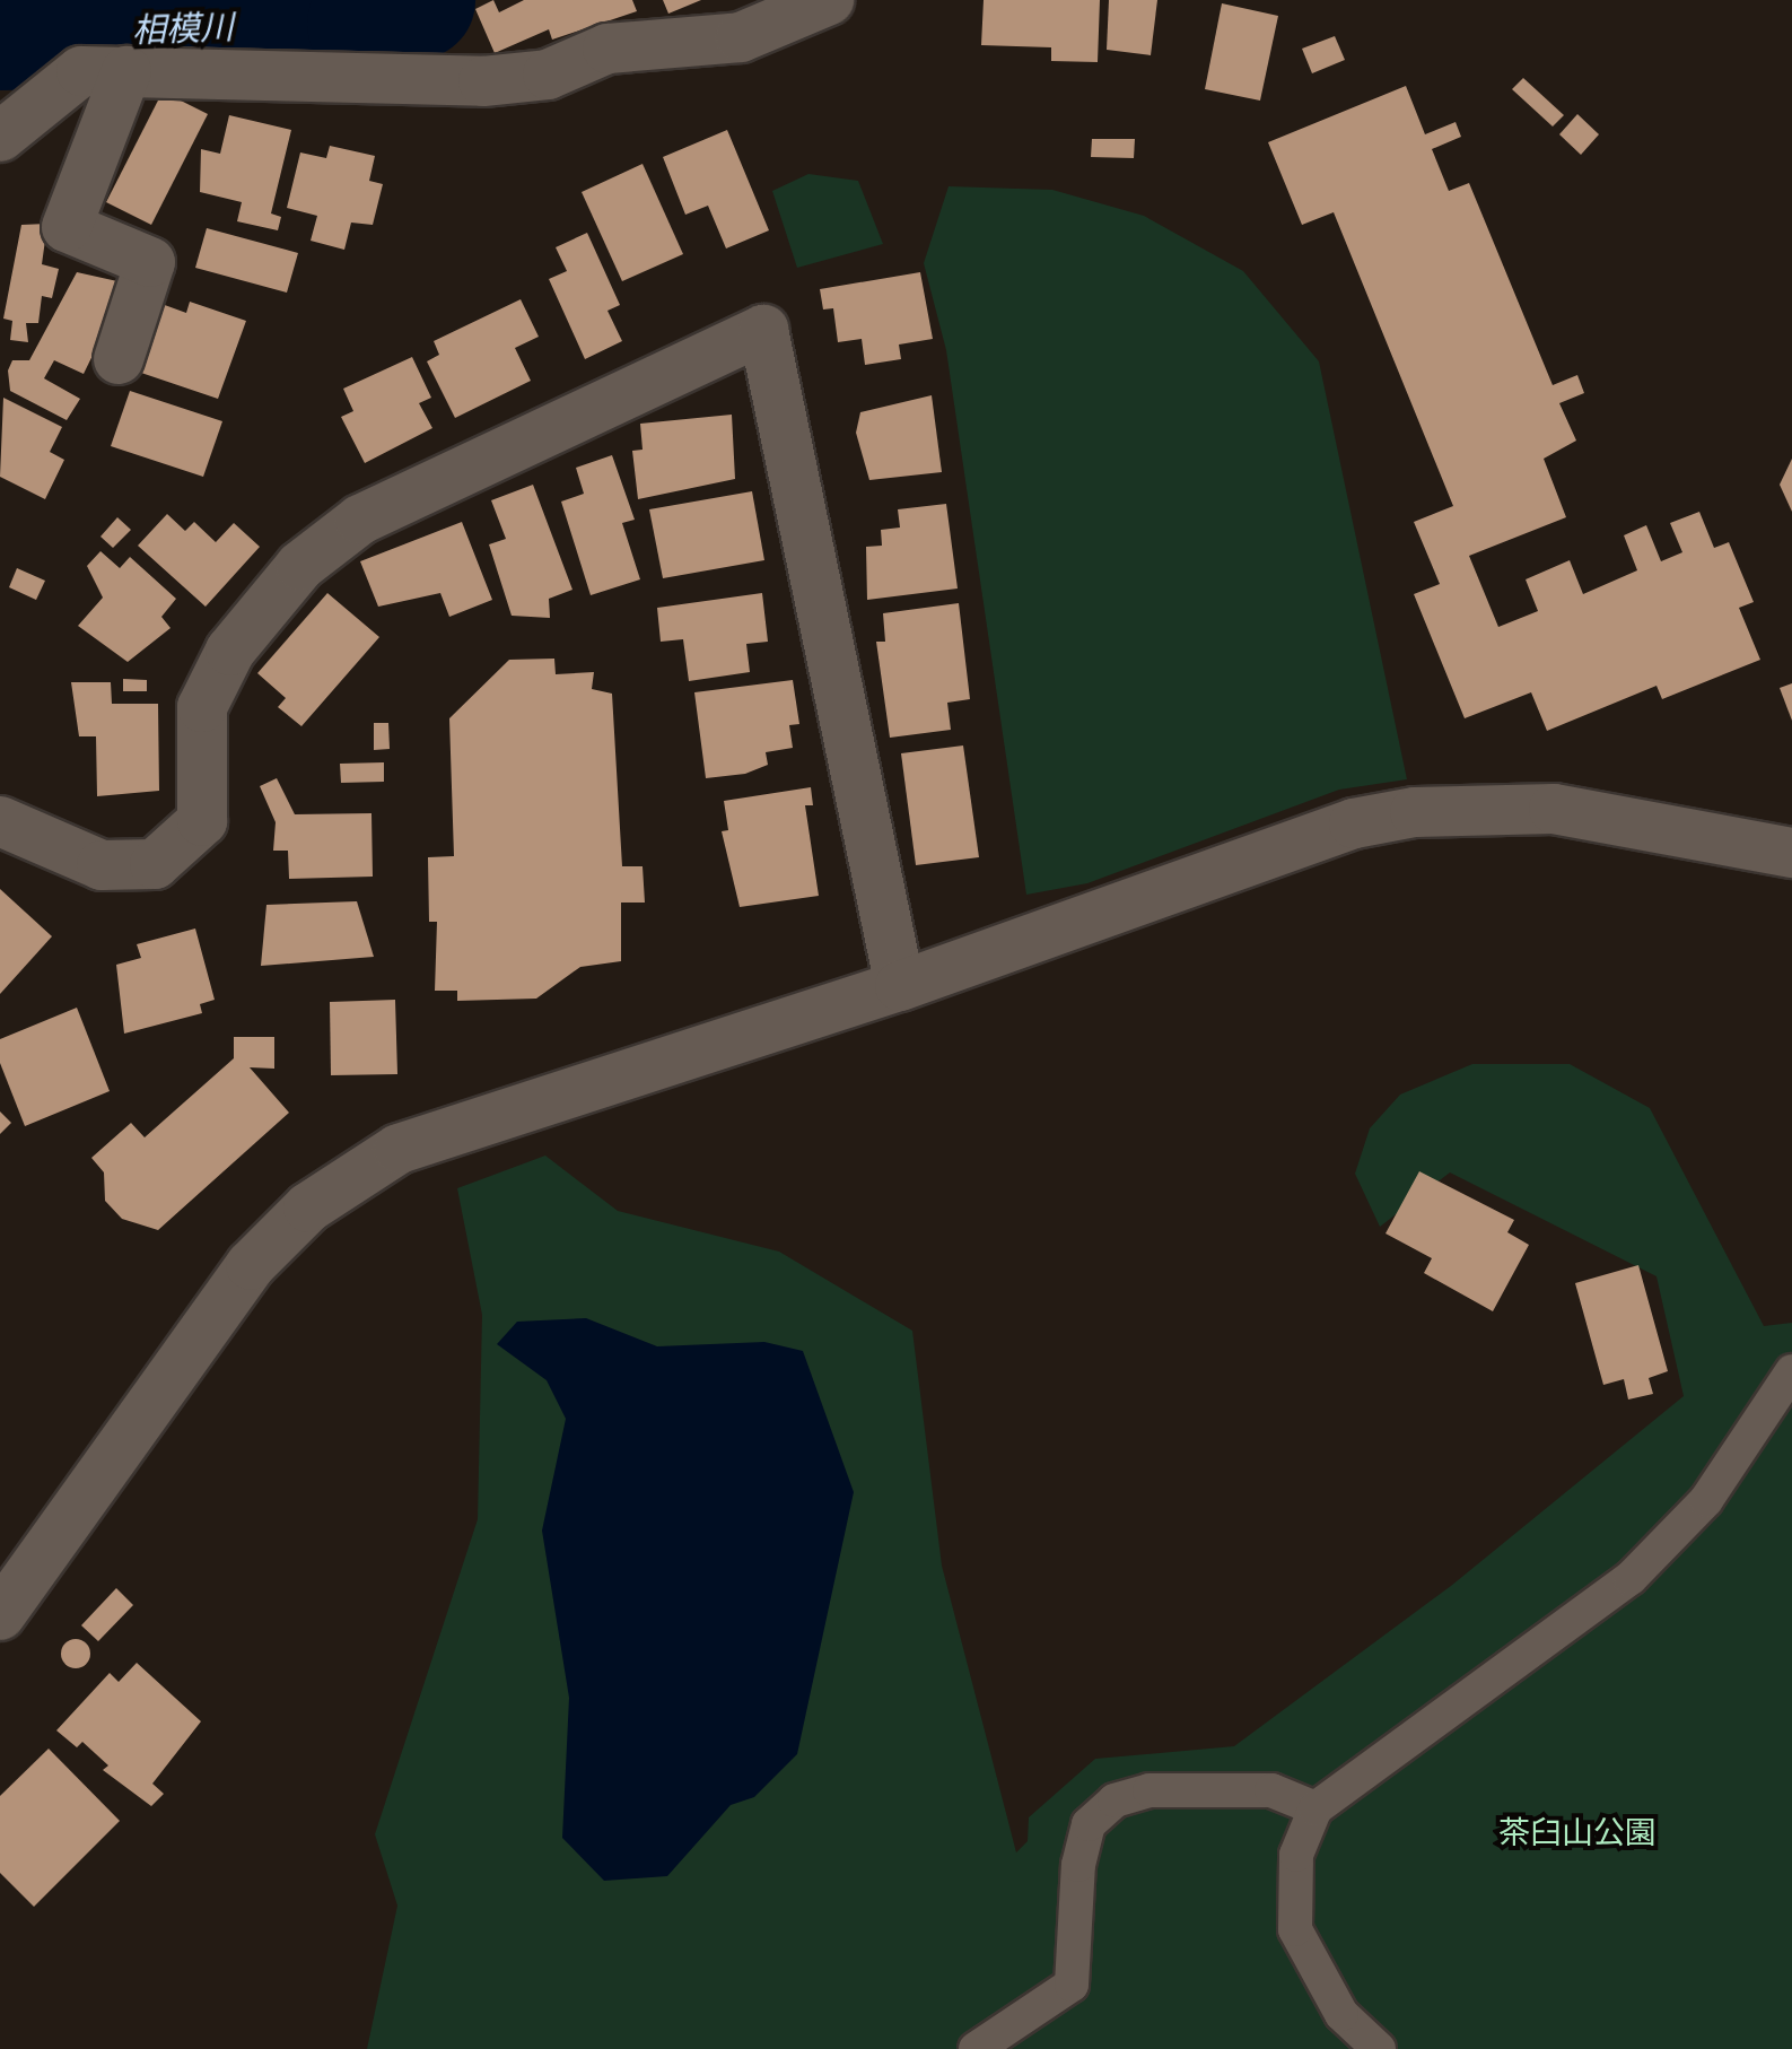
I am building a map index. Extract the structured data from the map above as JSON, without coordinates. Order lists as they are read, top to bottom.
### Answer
{
  "water": ["相模川"],
  "parks": ["茶臼山公園"]
}
